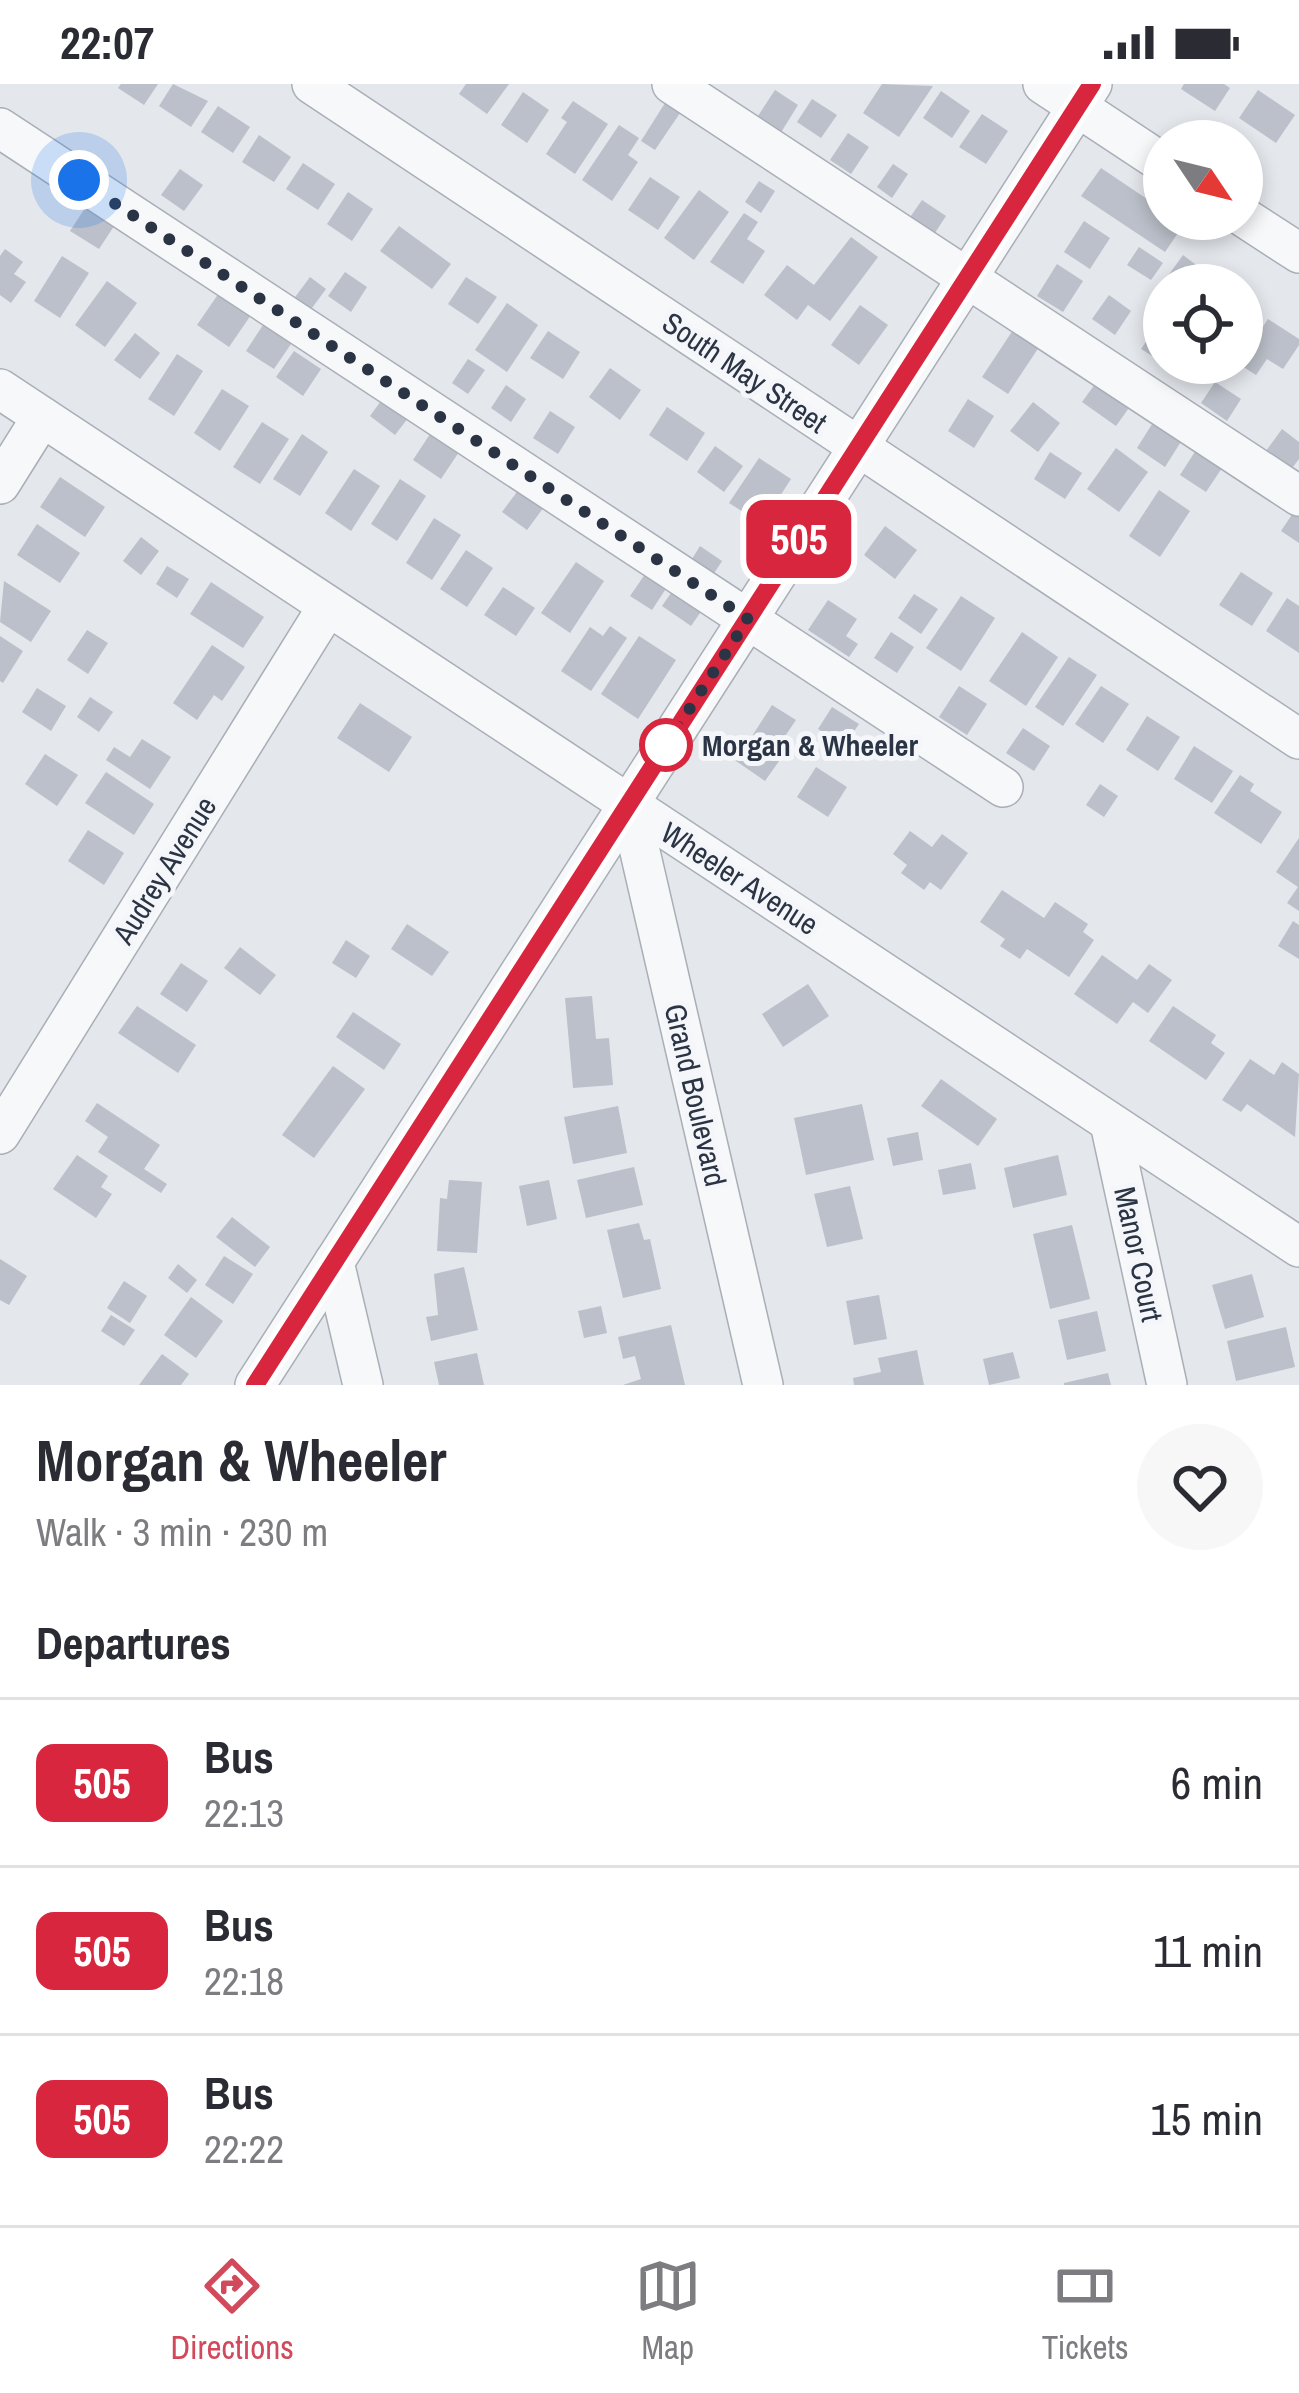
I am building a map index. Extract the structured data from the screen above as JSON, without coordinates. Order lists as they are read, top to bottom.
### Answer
{
  "streets": {
    "street": [
      "South May Street",
      "Audrey Avenue",
      "Wheeler Avenue",
      "Grand Boulevard",
      "Manor Court"
    ]
  },
  "crossings": [
    ["Audrey Avenue", "Wheeler Avenue"],
    ["Wheeler Avenue", "Grand Boulevard"],
    ["Wheeler Avenue", "Manor Court"]
  ],
  "places": ["Morgan & Wheeler"],
  "lines": ["bus line 505"],
  "north": "bottom right",
  "page": {
    "status": "22:07",
    "on_map": "505",
    "heading": [
      ["Morgan & Wheeler", "Walk · 3 min · 230 m"],
      "Departures"
    ],
    "list": [
      {
        "mark": "505",
        "name": "Bus",
        "note": "22:13",
        "value": "6 min"
      },
      {
        "mark": "505",
        "name": "Bus",
        "note": "22:18",
        "value": "11 min"
      },
      {
        "mark": "505",
        "name": "Bus",
        "note": "22:22",
        "value": "15 min"
      }
    ],
    "tabs": ["Directions", "Map", "Tickets"]
  }
}
